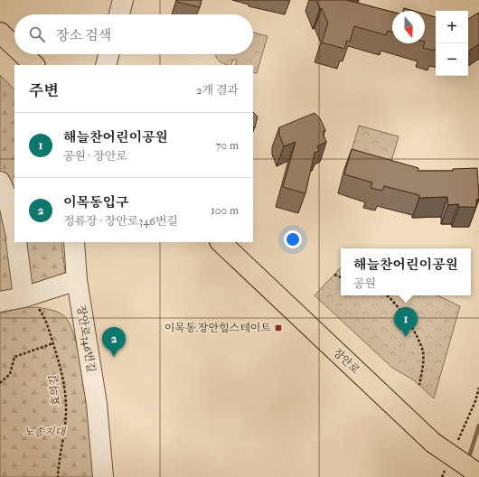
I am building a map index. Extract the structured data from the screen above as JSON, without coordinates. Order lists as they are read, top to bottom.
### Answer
{
  "streets": {
    "main road": ["장안로"],
    "street": ["장안로346번길"],
    "path": ["효의길"]
  },
  "parks": ["노송지대"],
  "places": {
    "transit": ["이목동.장안힐스테이트"]
  },
  "north": "bottom",
  "page": {
    "map_buttons": ["+", "−"],
    "search": "장소 검색",
    "heading": ["주변", "2개 결과"],
    "list": [
      {
        "mark": "1",
        "name": "해늘찬어린이공원",
        "note": "공원 · 장안로",
        "value": "70 m"
      },
      {
        "mark": "2",
        "name": "이목동입구",
        "note": "정류장 · 장안로346번길",
        "value": "100 m"
      }
    ],
    "popup": ["해늘찬어린이공원", "공원"],
    "pins": ["1", "2"]
  }
}
